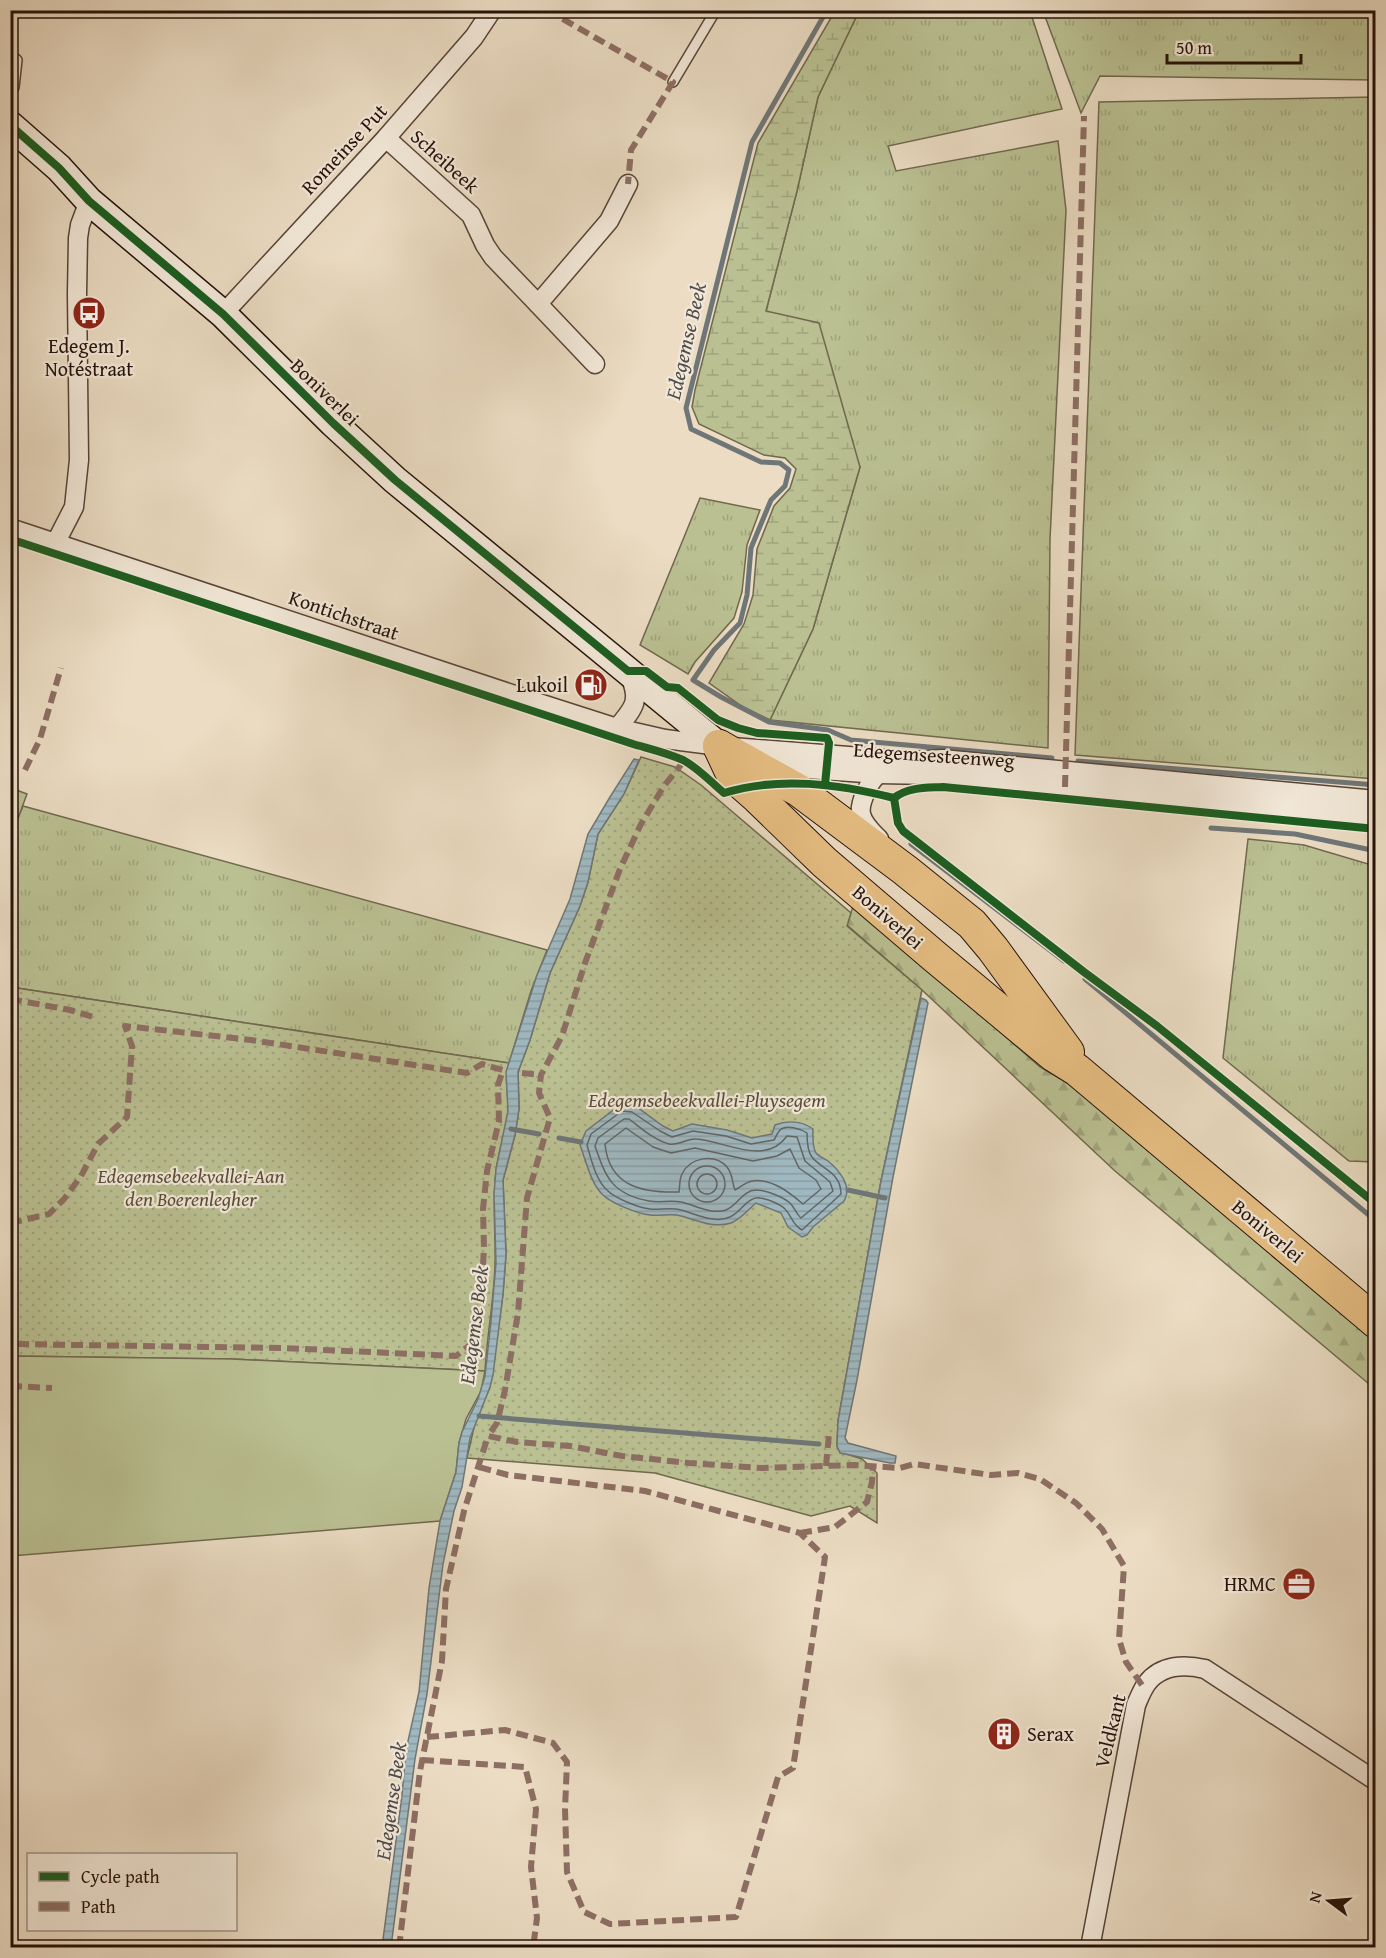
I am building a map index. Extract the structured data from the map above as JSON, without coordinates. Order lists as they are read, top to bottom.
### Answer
{
  "streets": {
    "highway": ["Boniverlei"],
    "street": [
      "Romeinse Put",
      "Scheibeek",
      "Kontichstraat",
      "Edegemsesteenweg",
      "Veldkant"
    ]
  },
  "crossings": [
    ["Romeinse Put", "Scheibeek"],
    ["Romeinse Put", "Boniverlei"],
    ["Boniverlei", "Kontichstraat"],
    ["Boniverlei", "Edegemsesteenweg"],
    ["Kontichstraat", "Edegemsesteenweg"]
  ],
  "water": ["Edegemse Beek"],
  "parks": ["Edegemsebeekvallei-Pluysegem", "Edegemsebeekvallei-Aan den Boerenlegher"],
  "places": {
    "bus stop": ["Edegem J. Notéstraat"],
    "fuel station": ["Lukoil"],
    "office": ["HRMC"],
    "building": ["Serax"]
  },
  "legend": ["Cycle path", "Path"],
  "scale_bar": "50 m",
  "north": "left"
}
